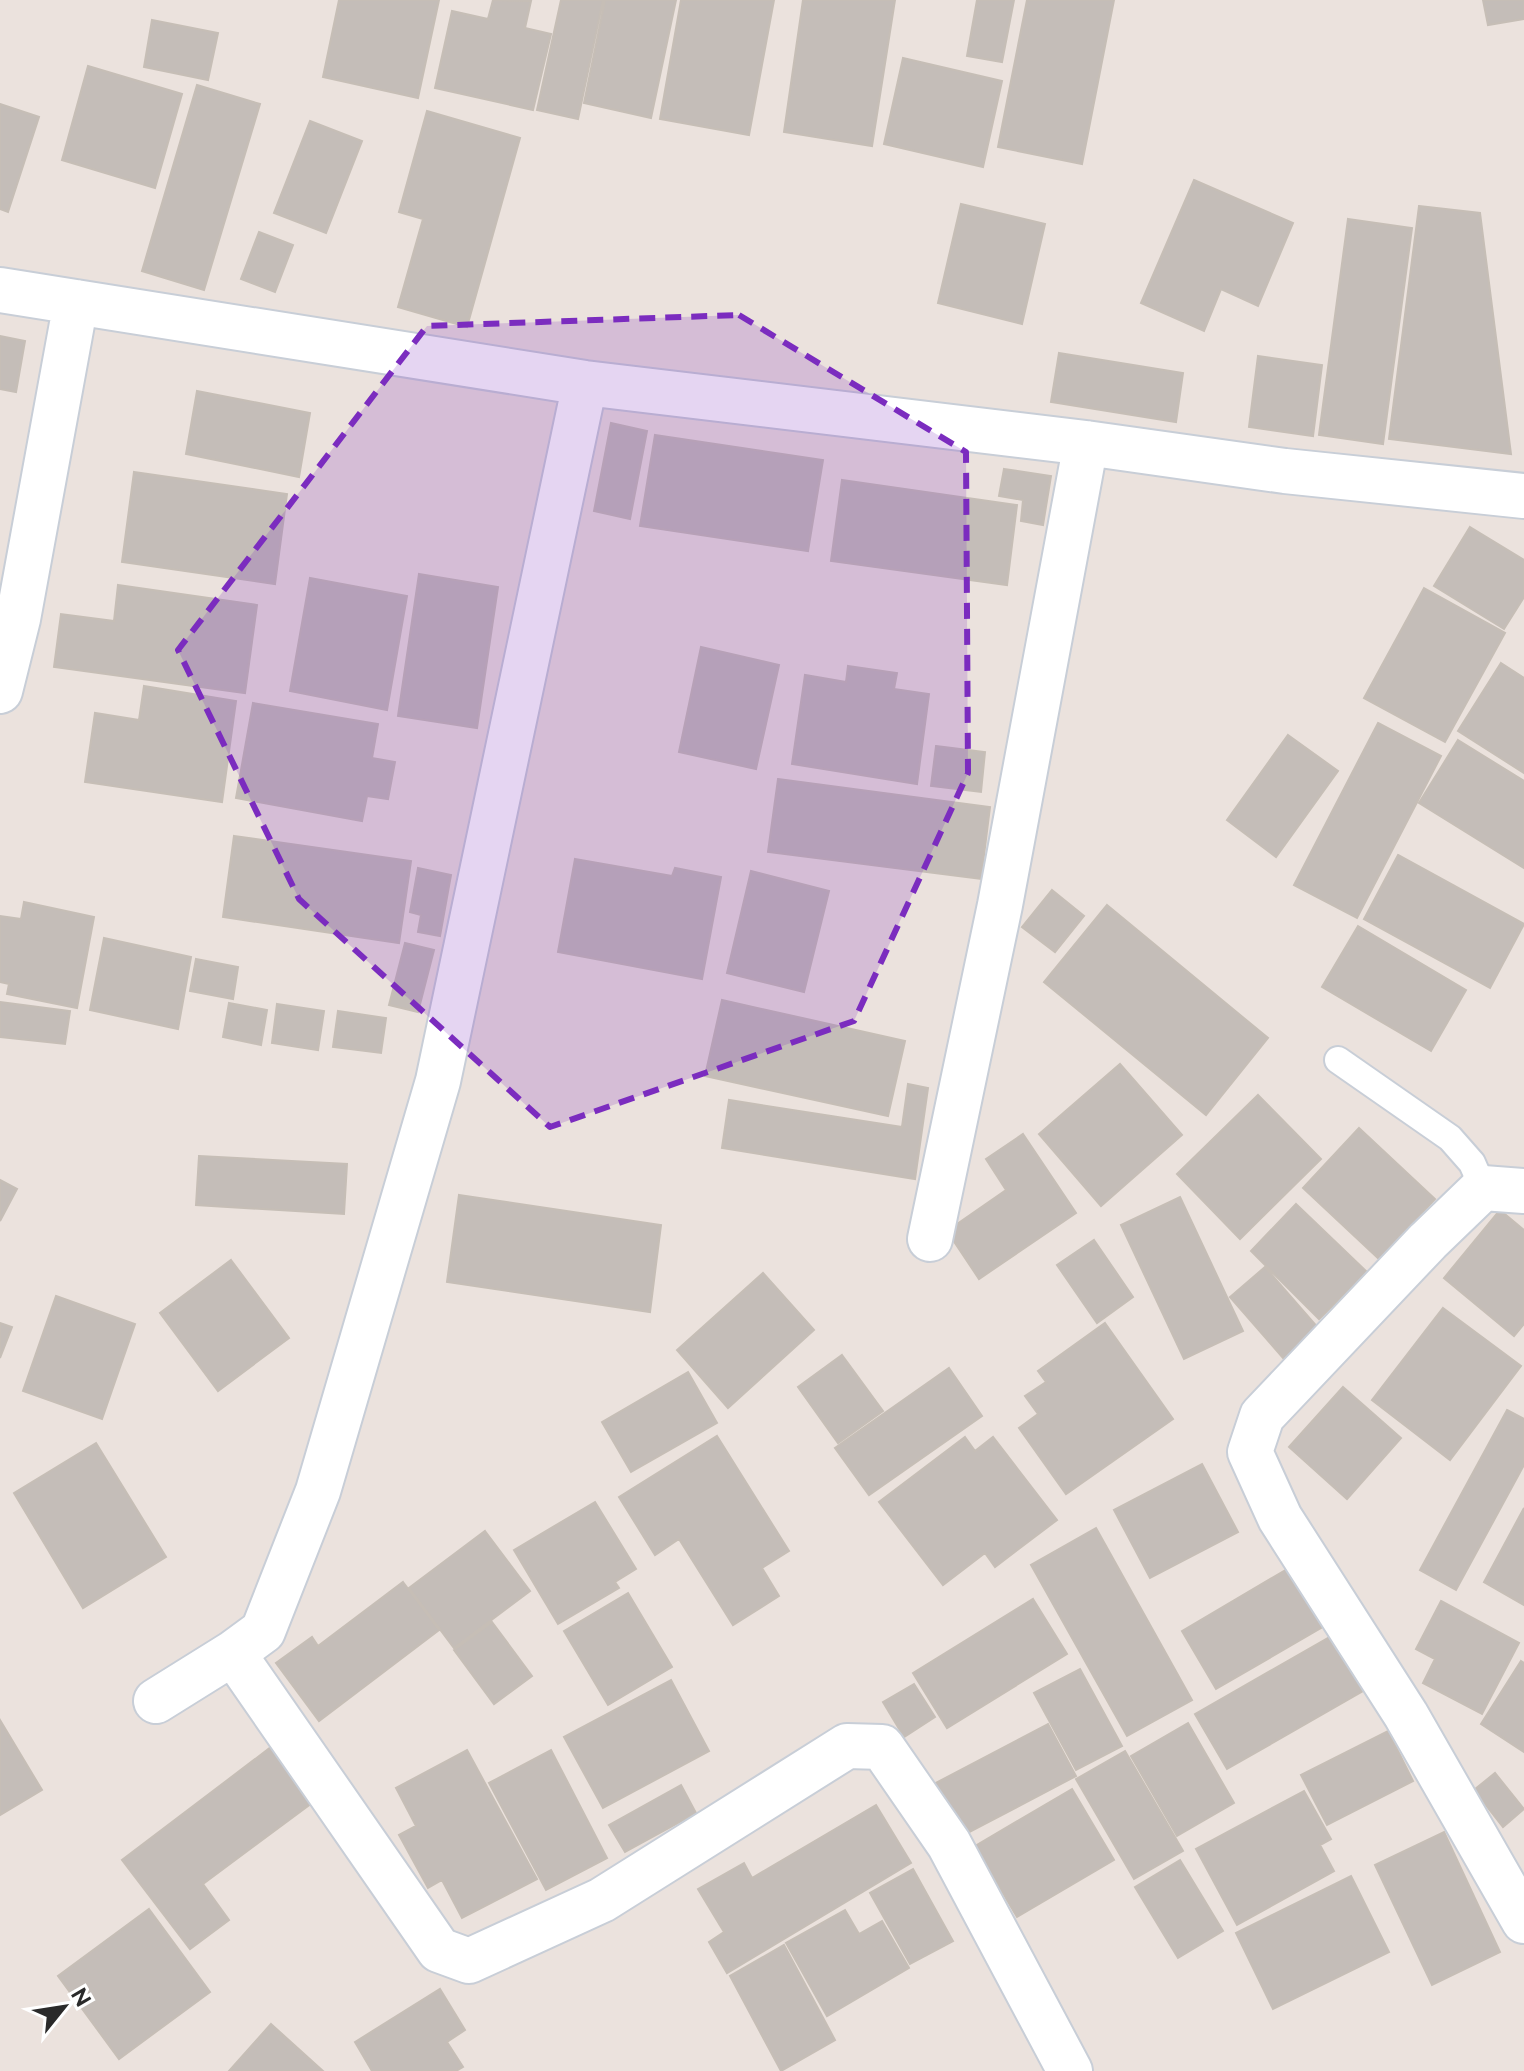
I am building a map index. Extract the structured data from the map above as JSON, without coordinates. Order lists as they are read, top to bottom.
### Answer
{
  "north": "top right"
}
